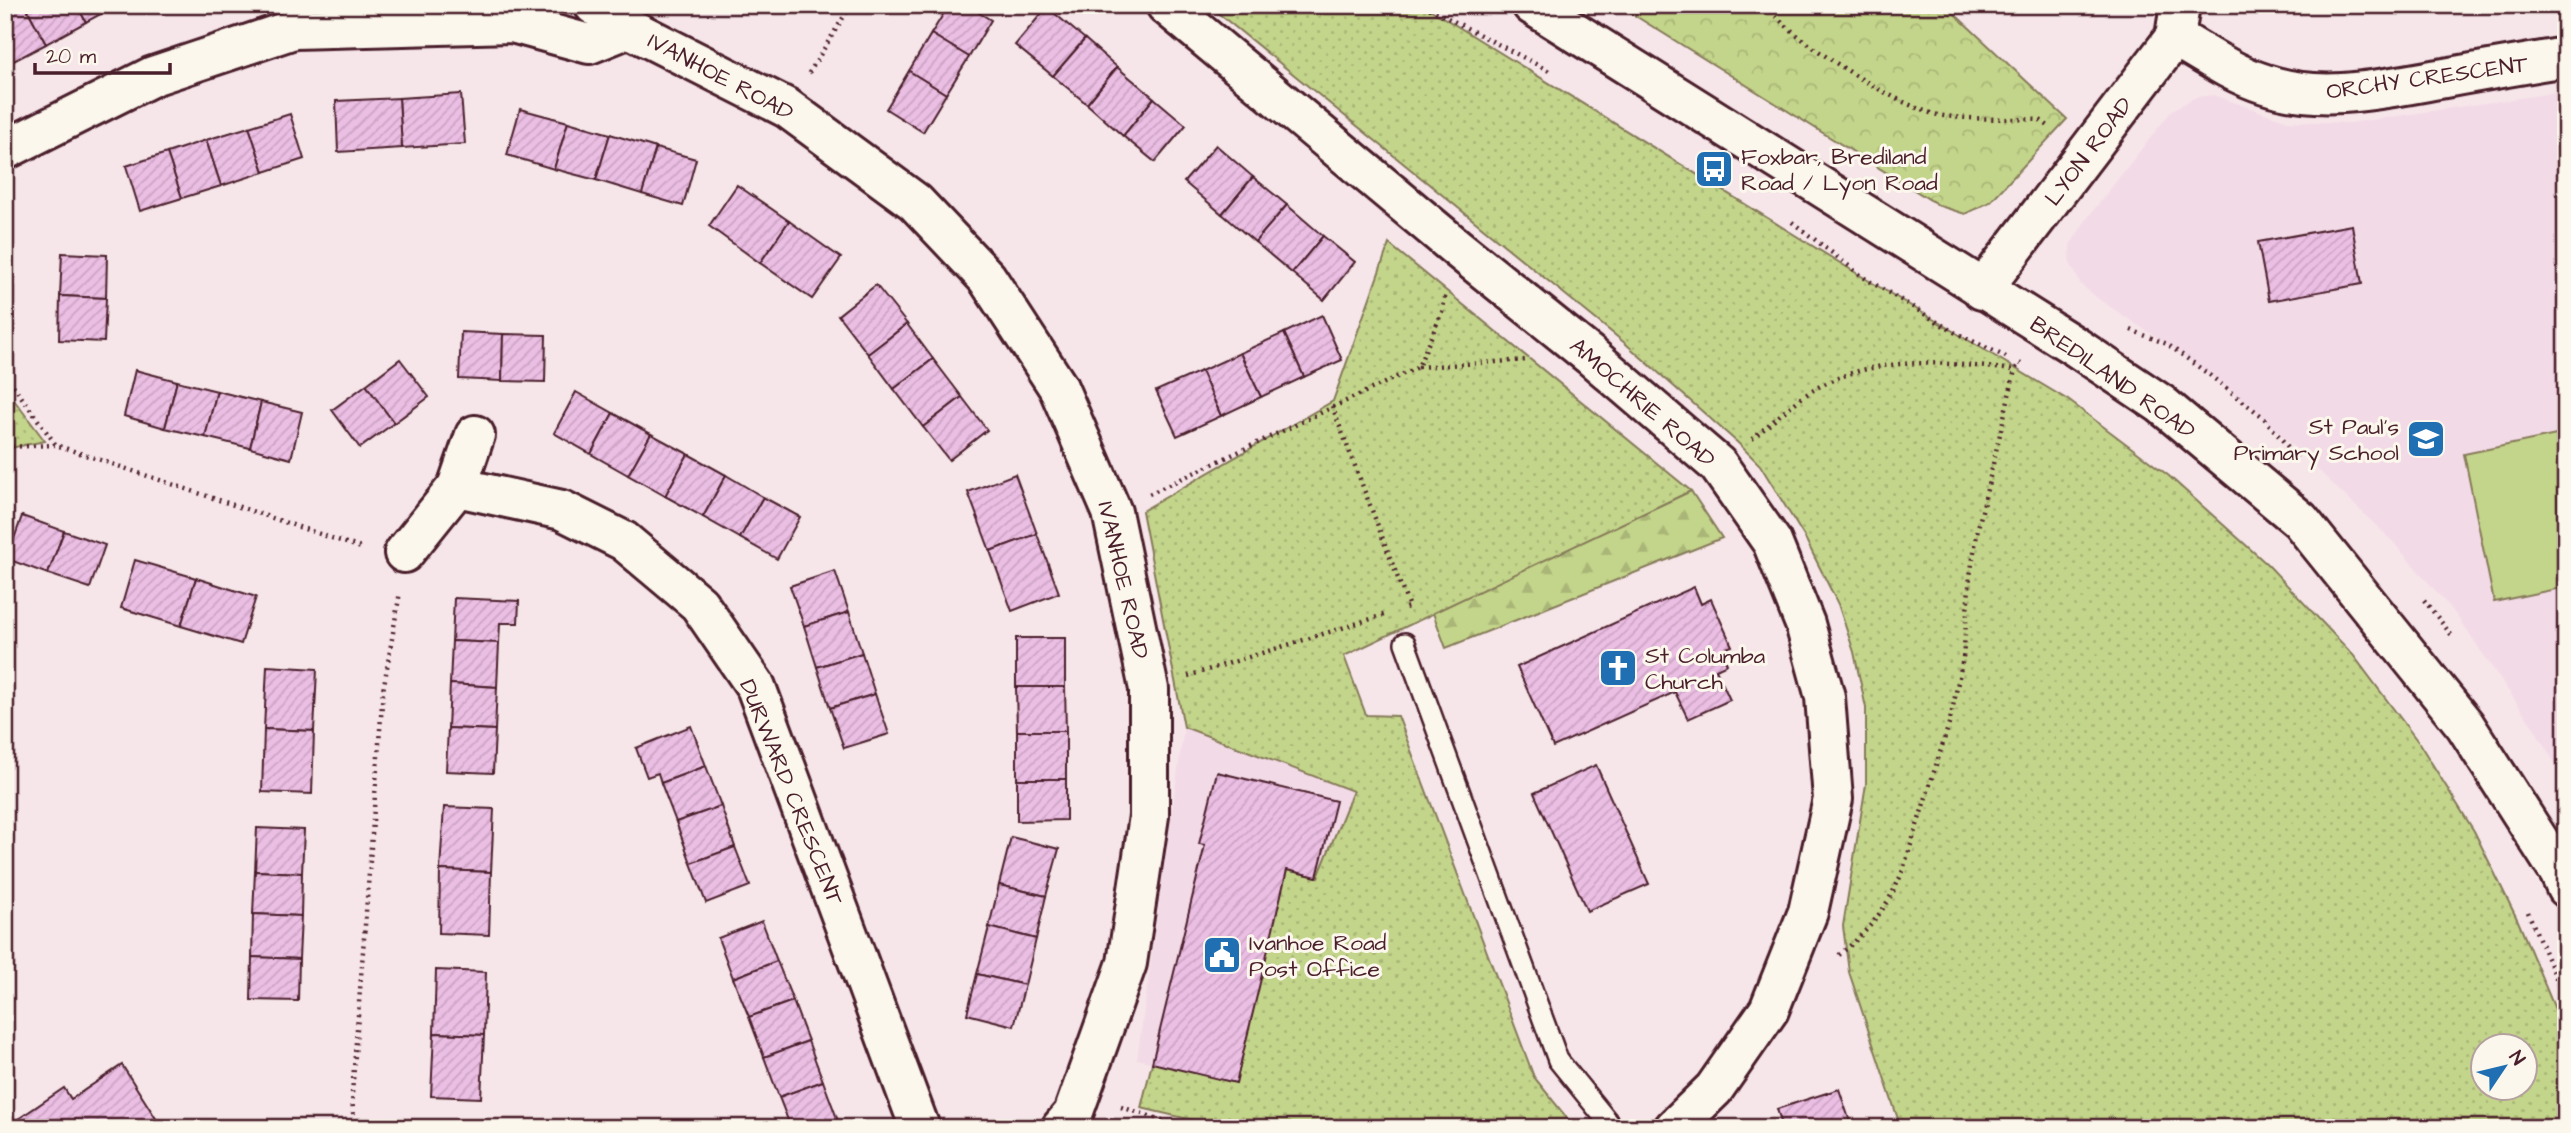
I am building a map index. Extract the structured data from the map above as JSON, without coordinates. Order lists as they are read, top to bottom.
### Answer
{
  "streets": {
    "street": [
      "IVANHOE ROAD",
      "ORCHY CRESCENT",
      "LYON ROAD",
      "BREDILAND ROAD",
      "AMOCHRIE ROAD",
      "DURWARD CRESCENT"
    ]
  },
  "crossings": [
    ["ORCHY CRESCENT", "LYON ROAD"],
    ["LYON ROAD", "BREDILAND ROAD"]
  ],
  "places": {
    "bus stop": ["Foxbar, Brediland Road / Lyon Road"],
    "school or university": ["St Paul's Primary School"],
    "church": ["St Columba Church"],
    "public building": ["Ivanhoe Road Post Office"]
  },
  "scale_bar": "20 m",
  "north": "top right"
}
